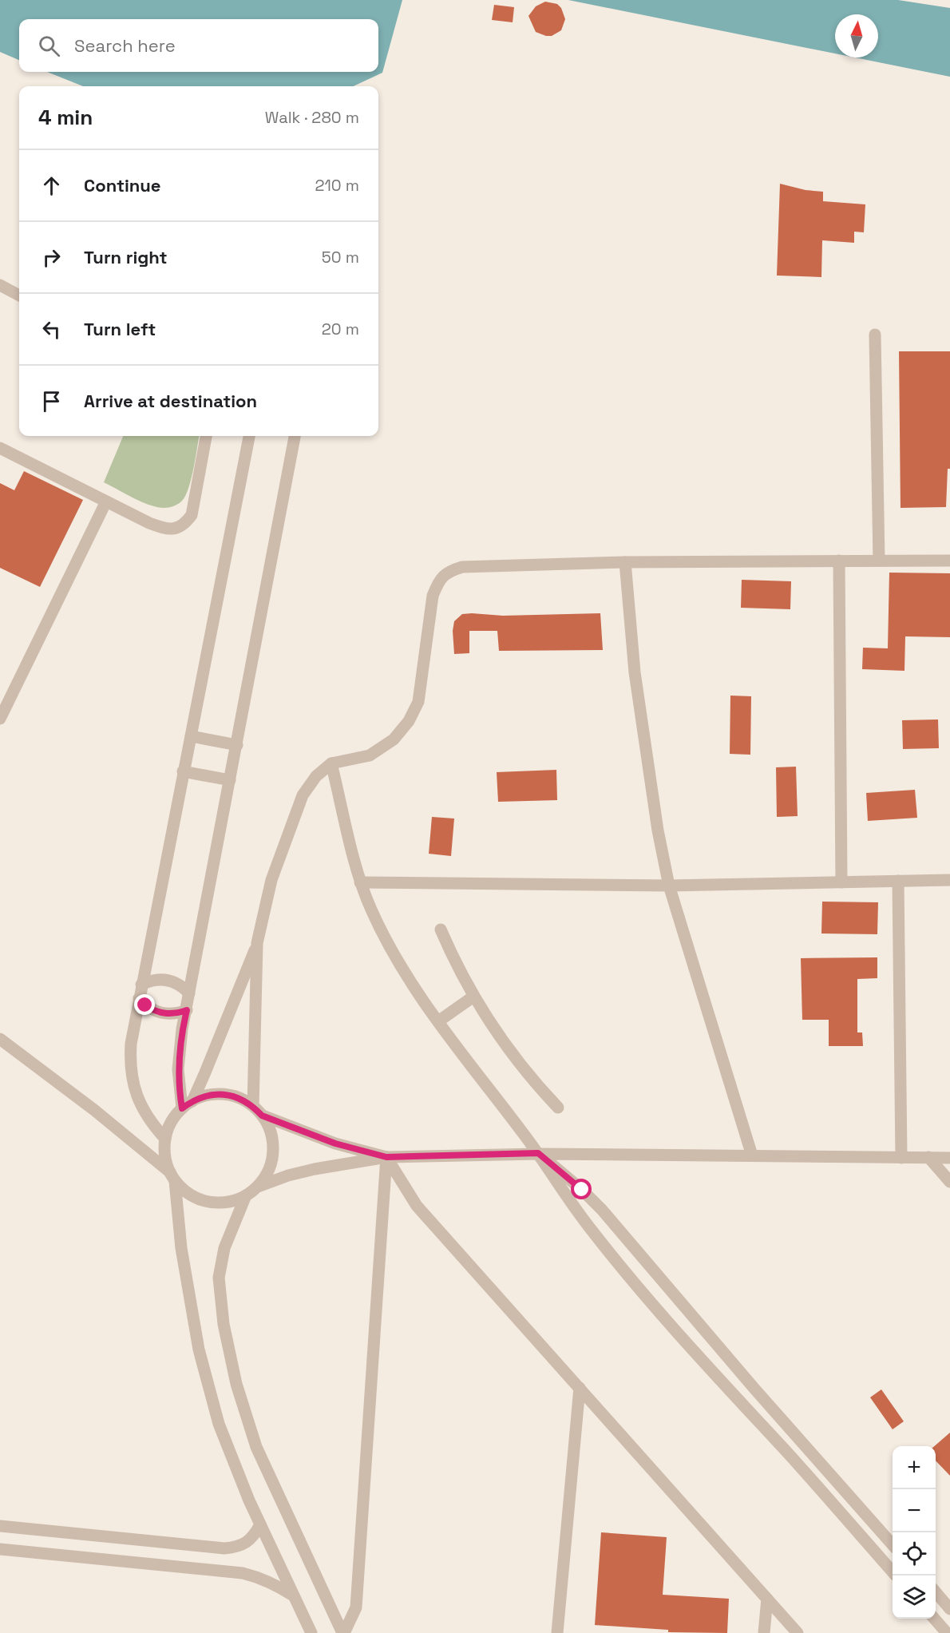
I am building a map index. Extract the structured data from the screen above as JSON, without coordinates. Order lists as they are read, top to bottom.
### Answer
{
  "north": "top",
  "page": {
    "search": "Search here",
    "heading": ["4 min", "Walk · 280 m"],
    "list": [
      ["Continue", "210 m"],
      ["Turn right", "50 m"],
      ["Turn left", "20 m"],
      "Arrive at destination"
    ],
    "map_buttons": ["+", "−"]
  }
}
